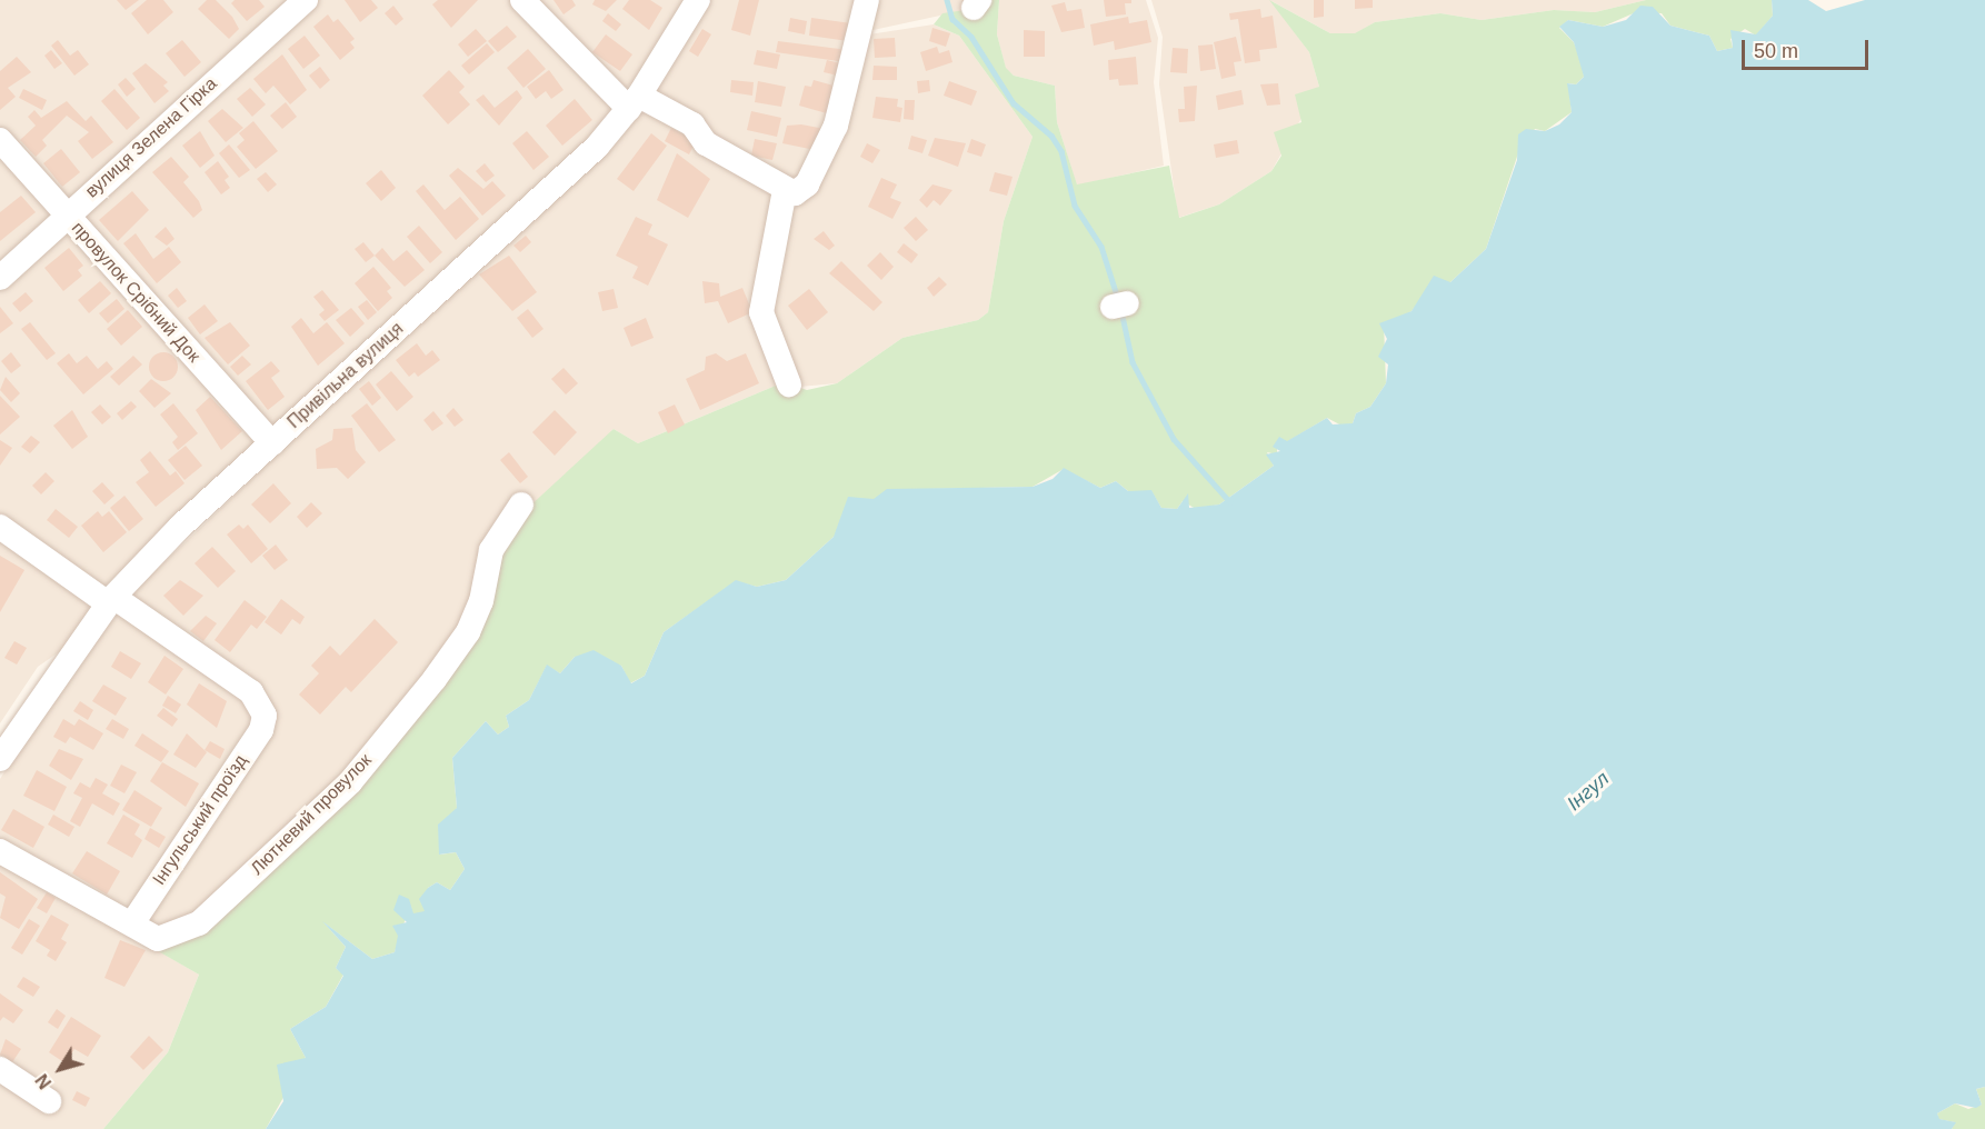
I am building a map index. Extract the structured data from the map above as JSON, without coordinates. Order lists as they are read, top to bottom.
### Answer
{
  "streets": {
    "street": [
      "вулиця Зелена Гірка",
      "провулок Срібний Док",
      "Привільна вулиця",
      "Лютневий провулок",
      "Інгульський проїзд"
    ]
  },
  "crossings": [
    ["вулиця Зелена Гірка", "провулок Срібний Док"],
    ["провулок Срібний Док", "Привільна вулиця"],
    ["Привільна вулиця", "Інгульський проїзд"],
    ["Лютневий провулок", "Інгульський проїзд"]
  ],
  "water": ["Інгул"],
  "scale_bar": "50 m",
  "north": "bottom left"
}
